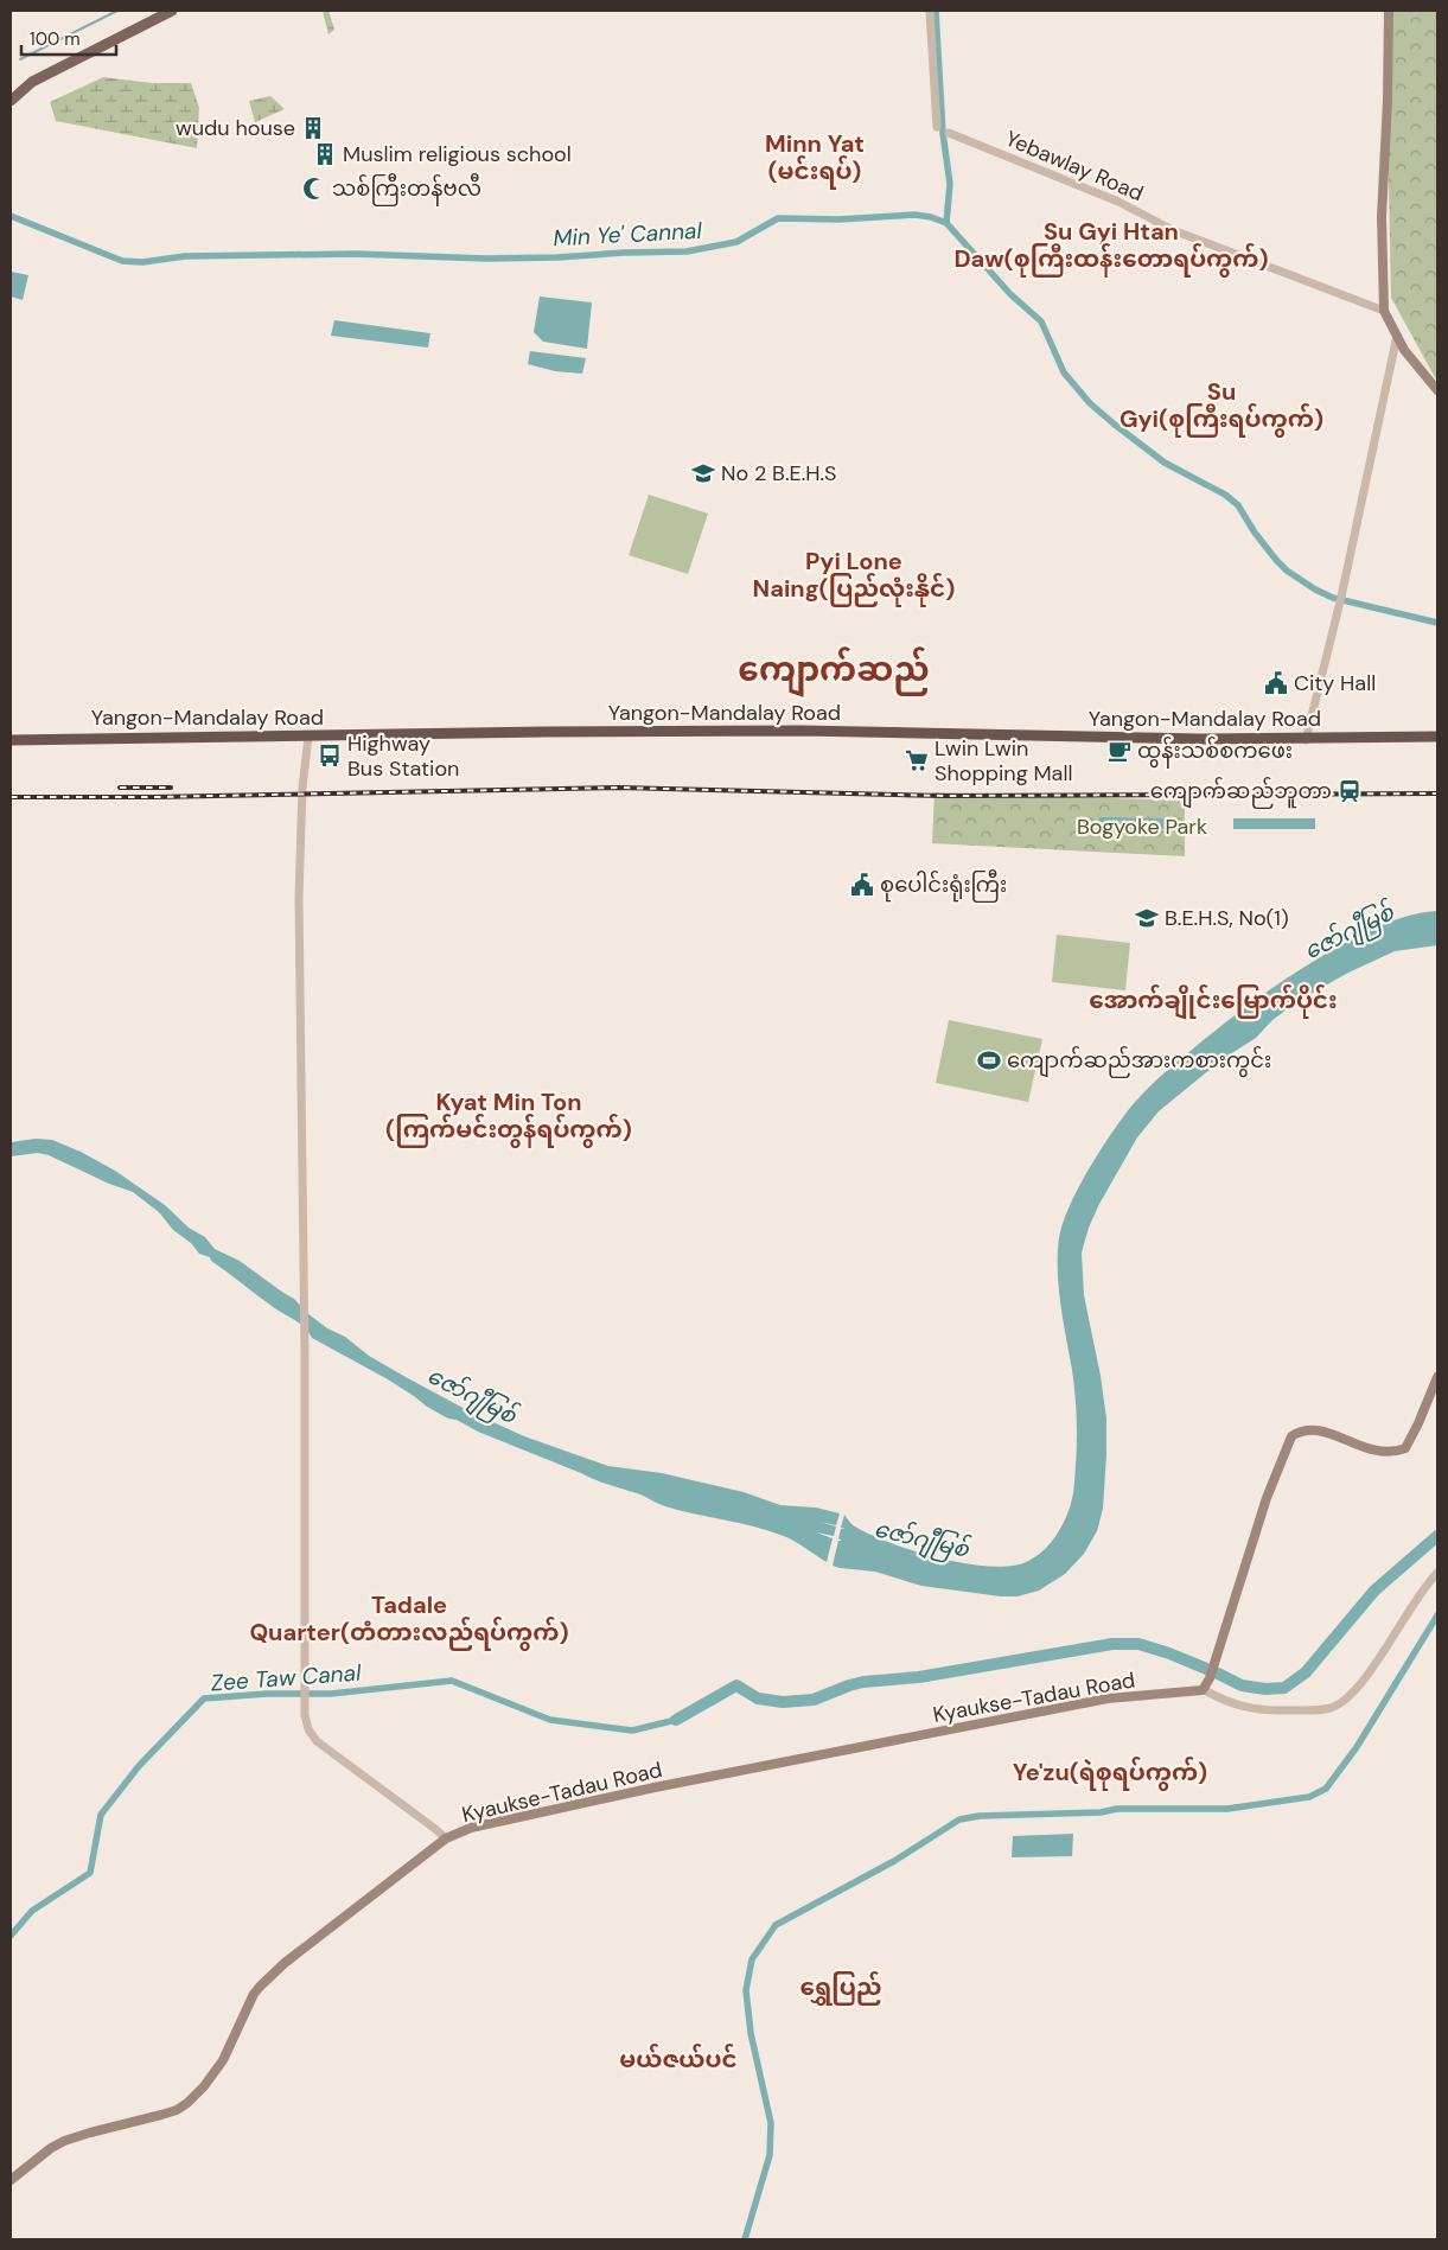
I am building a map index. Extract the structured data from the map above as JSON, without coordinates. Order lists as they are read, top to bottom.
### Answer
{
  "streets": {
    "highway": ["Yangon-Mandalay Road"],
    "main road": ["Kyaukse-Tadau Road"],
    "street": ["Yebawlay Road"]
  },
  "districts": [
    "Minn Yat (မင်းရပ်)",
    "Su Gyi Htan Daw(စုကြီးထန်းတောရပ်ကွက်)",
    "Su Gyi(စုကြီးရပ်ကွက်)",
    "Pyi Lone Naing(ပြည်လုံးနိုင်)",
    "ကျောက်ဆည်",
    "အောက်ချိုင်းမြောက်ပိုင်း",
    "Kyat Min Ton (ကြက်မင်းတွန်ရပ်ကွက်)",
    "Tadale Quarter(တံတားလည်ရပ်ကွက်)",
    "Ye'zu(ရဲစုရပ်ကွက်)",
    "ရွှေပြည်",
    "မယ်ဇယ်ပင်"
  ],
  "water": ["Min Ye' Cannal", "ဇော်ဂျီမြစ်", "Zee Taw Canal"],
  "parks": ["Bogyoke Park"],
  "places": {
    "building": ["wudu house", "Muslim religious school"],
    "mosque": ["သစ်ကြီးတန်ဗလီ"],
    "school or university": ["No 2 B.E.H.S", "B.E.H.S, No(1)"],
    "public building": ["City Hall", "စုပေါင်းရုံးကြီး"],
    "cafe": ["ထွန်းသစ်စကဖေး"],
    "bus stop": ["Highway Bus Station"],
    "supermarket": ["Lwin Lwin Shopping Mall"],
    "station": ["ကျောက်ဆည်ဘူတာ"],
    "sports": ["ကျောက်ဆည်အားကစားကွင်း"]
  },
  "scale_bar": "100 m"
}
